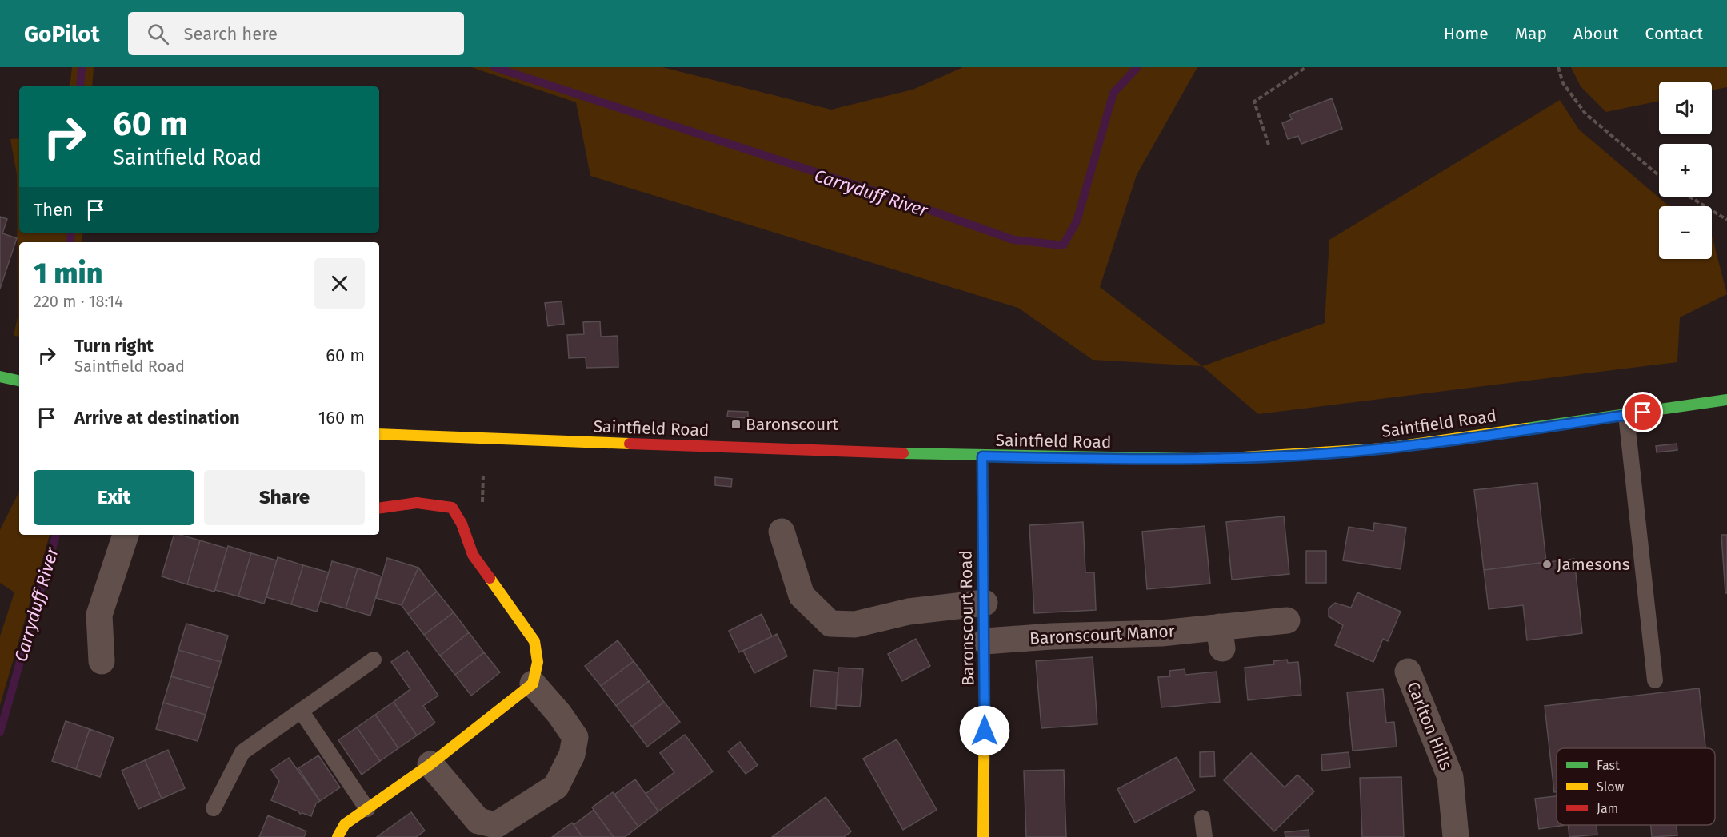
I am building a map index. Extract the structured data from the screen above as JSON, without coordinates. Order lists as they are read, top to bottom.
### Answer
{
  "streets": {
    "main road": ["Saintfield Road", "Baronscourt Road"],
    "street": ["Baronscourt Manor", "Carlton Hills"]
  },
  "crossings": [
    ["Saintfield Road", "Baronscourt Road"],
    ["Baronscourt Road", "Baronscourt Manor"]
  ],
  "water": ["Carryduff River"],
  "places": {
    "transit": ["Baronscourt"],
    "other": ["Jamesons"]
  },
  "legend": ["Fast", "Slow", "Jam"],
  "page": {
    "header": "GoPilot",
    "search": "Search here",
    "nav": [
      "Home",
      "Map",
      "About",
      "Contact"
    ],
    "map_buttons": ["+", "−"],
    "turn": ["60 m", "Saintfield Road"],
    "then": "Then",
    "heading": ["1 min", "220 m · 18:14"],
    "list": [
      {
        "name": "Turn right",
        "note": "Saintfield Road",
        "value": "60 m"
      },
      {
        "name": "Arrive at destination",
        "value": "160 m"
      }
    ],
    "buttons": ["Exit", "Share"]
  }
}
